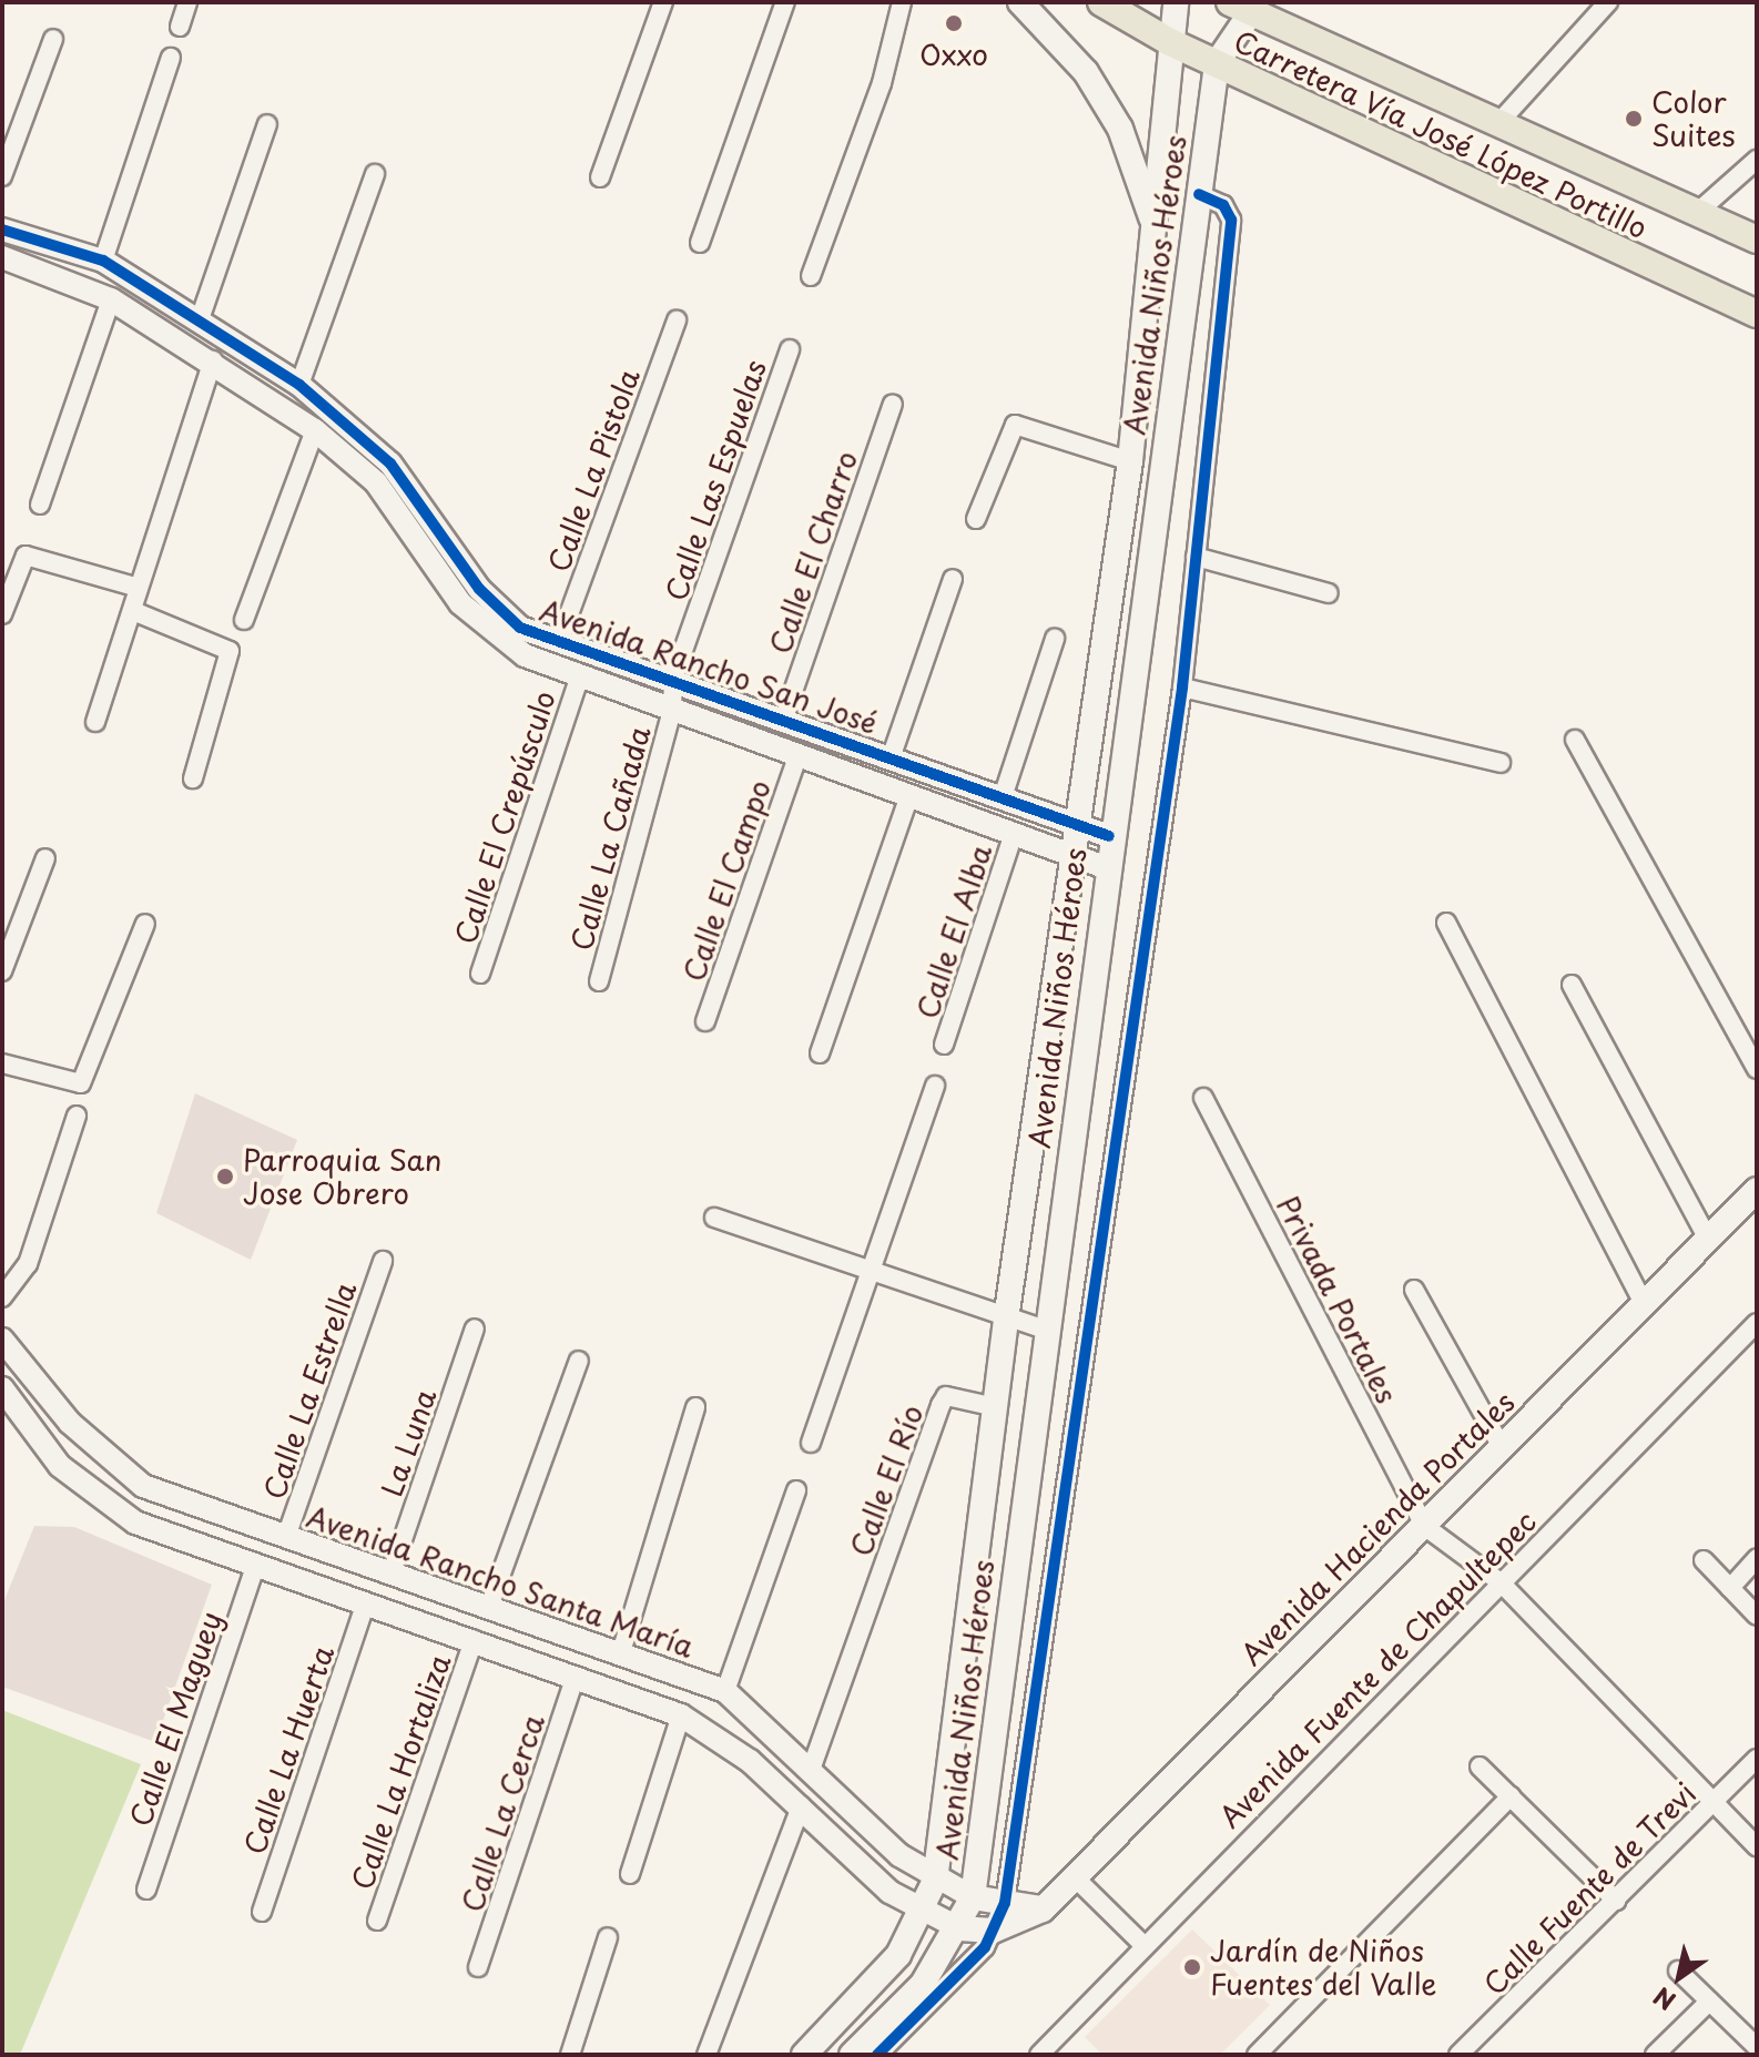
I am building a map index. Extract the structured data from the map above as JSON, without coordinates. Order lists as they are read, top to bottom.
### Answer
{
  "streets": {
    "main road": ["Carretera Vía José López Portillo", "Avenida Niños Héroes", "Avenida Hacienda Portales"],
    "street": [
      "Calle La Pistola",
      "Calle Las Espuelas",
      "Calle El Charro",
      "Avenida Rancho San José",
      "Calle El Crepúsculo",
      "Calle La Cañada",
      "Calle El Campo",
      "Calle El Alba",
      "Privada Portales",
      "Calle La Estrella",
      "La Luna",
      "Calle El Río",
      "Avenida Rancho Santa María",
      "Avenida Fuente de Chapultepec",
      "Calle El Maguey",
      "Calle La Huerta",
      "Calle La Hortaliza",
      "Calle La Cerca",
      "Calle Fuente de Trevi"
    ]
  },
  "crossings": [
    ["Carretera Vía José López Portillo", "Avenida Niños Héroes"],
    ["Avenida Niños Héroes", "Avenida Rancho San José"],
    ["Avenida Niños Héroes", "Calle El Río"],
    ["Avenida Niños Héroes", "Avenida Hacienda Portales"],
    ["Avenida Niños Héroes", "Avenida Rancho Santa María"],
    ["Calle La Pistola", "Avenida Rancho San José"],
    ["Calle Las Espuelas", "Avenida Rancho San José"],
    ["Calle Las Espuelas", "Calle La Cañada"],
    ["Calle El Charro", "Avenida Rancho San José"],
    ["Avenida Rancho San José", "Calle El Crepúsculo"],
    ["Avenida Rancho San José", "Calle La Cañada"],
    ["Avenida Rancho San José", "Calle El Campo"],
    ["Avenida Rancho San José", "Calle El Alba"],
    ["Privada Portales", "Avenida Hacienda Portales"],
    ["Calle La Estrella", "Avenida Rancho Santa María"],
    ["La Luna", "Avenida Rancho Santa María"],
    ["Calle El Río", "Avenida Rancho Santa María"]
  ],
  "places": [
    "Oxxo",
    "Color Suites",
    "Parroquia San Jose Obrero",
    "Jardín de Niños Fuentes del Valle"
  ],
  "north": "bottom left"
}
